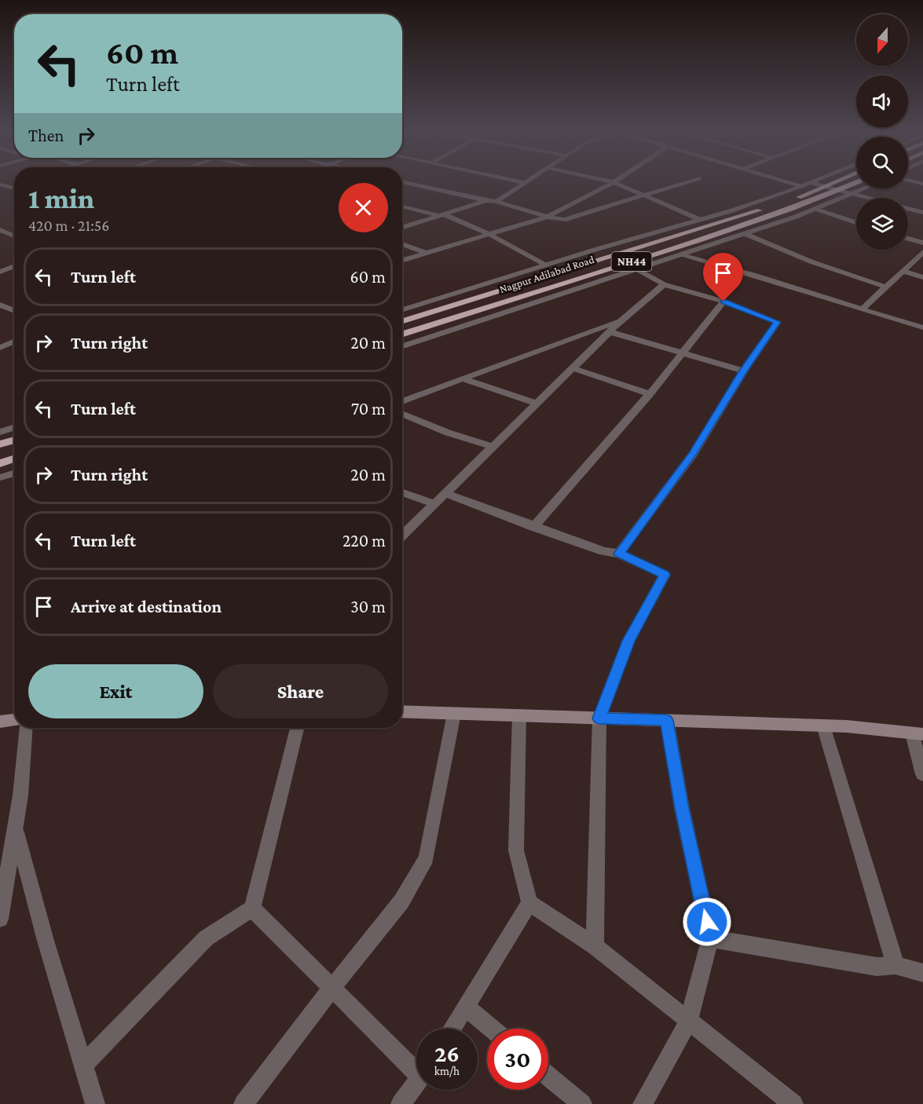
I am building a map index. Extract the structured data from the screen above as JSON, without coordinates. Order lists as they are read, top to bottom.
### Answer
{
  "streets": {
    "highway": ["NH44", "Nagpur Adilabad Road"]
  },
  "north": "bottom",
  "page": {
    "turn": ["60 m", "Turn left"],
    "then": "Then",
    "heading": ["1 min", "420 m · 21:56"],
    "list": [
      {
        "name": "Turn left",
        "value": "60 m"
      },
      {
        "name": "Turn right",
        "value": "20 m"
      },
      {
        "name": "Turn left",
        "value": "70 m"
      },
      {
        "name": "Turn right",
        "value": "20 m"
      },
      {
        "name": "Turn left",
        "value": "220 m"
      },
      {
        "name": "Arrive at destination",
        "value": "30 m"
      }
    ],
    "buttons": ["Exit", "Share"],
    "speed": "26 km/h",
    "limit": "30"
  }
}
